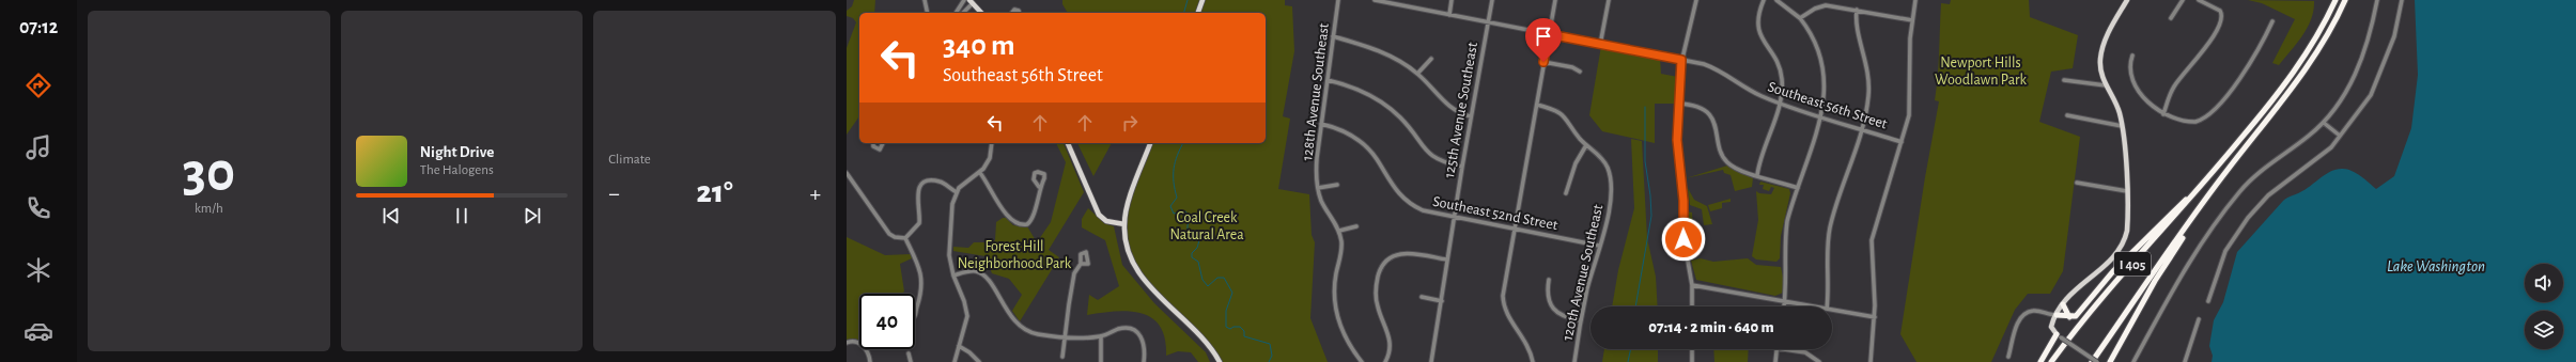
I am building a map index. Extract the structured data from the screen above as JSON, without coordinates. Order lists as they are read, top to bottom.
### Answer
{
  "streets": {
    "highway": ["I 405"],
    "street": [
      "128th Avenue Southeast",
      "Southeast 56th Street",
      "125th Avenue Southeast",
      "Southeast 52nd Street",
      "120th Avenue Southeast"
    ]
  },
  "crossings": [
    ["128th Avenue Southeast", "Southeast 52nd Street"],
    ["Southeast 56th Street", "125th Avenue Southeast"],
    ["125th Avenue Southeast", "Southeast 52nd Street"],
    ["Southeast 52nd Street", "120th Avenue Southeast"]
  ],
  "water": ["Lake Washington"],
  "parks": ["Newport Hills Woodlawn Park", "Coal Creek Natural Area", "Forest Hill Neighborhood Park"],
  "page": {
    "tabs": "07:12",
    "tile": [
      ["30", "km/h"],
      "Climate"
    ],
    "turn": ["340 m", "Southeast 56th Street"],
    "song": ["Night Drive", "The Halogens"],
    "heat": ["−", "21°", "+"],
    "limit": "40",
    "trip": "07:14 · 2 min · 640 m"
  }
}
